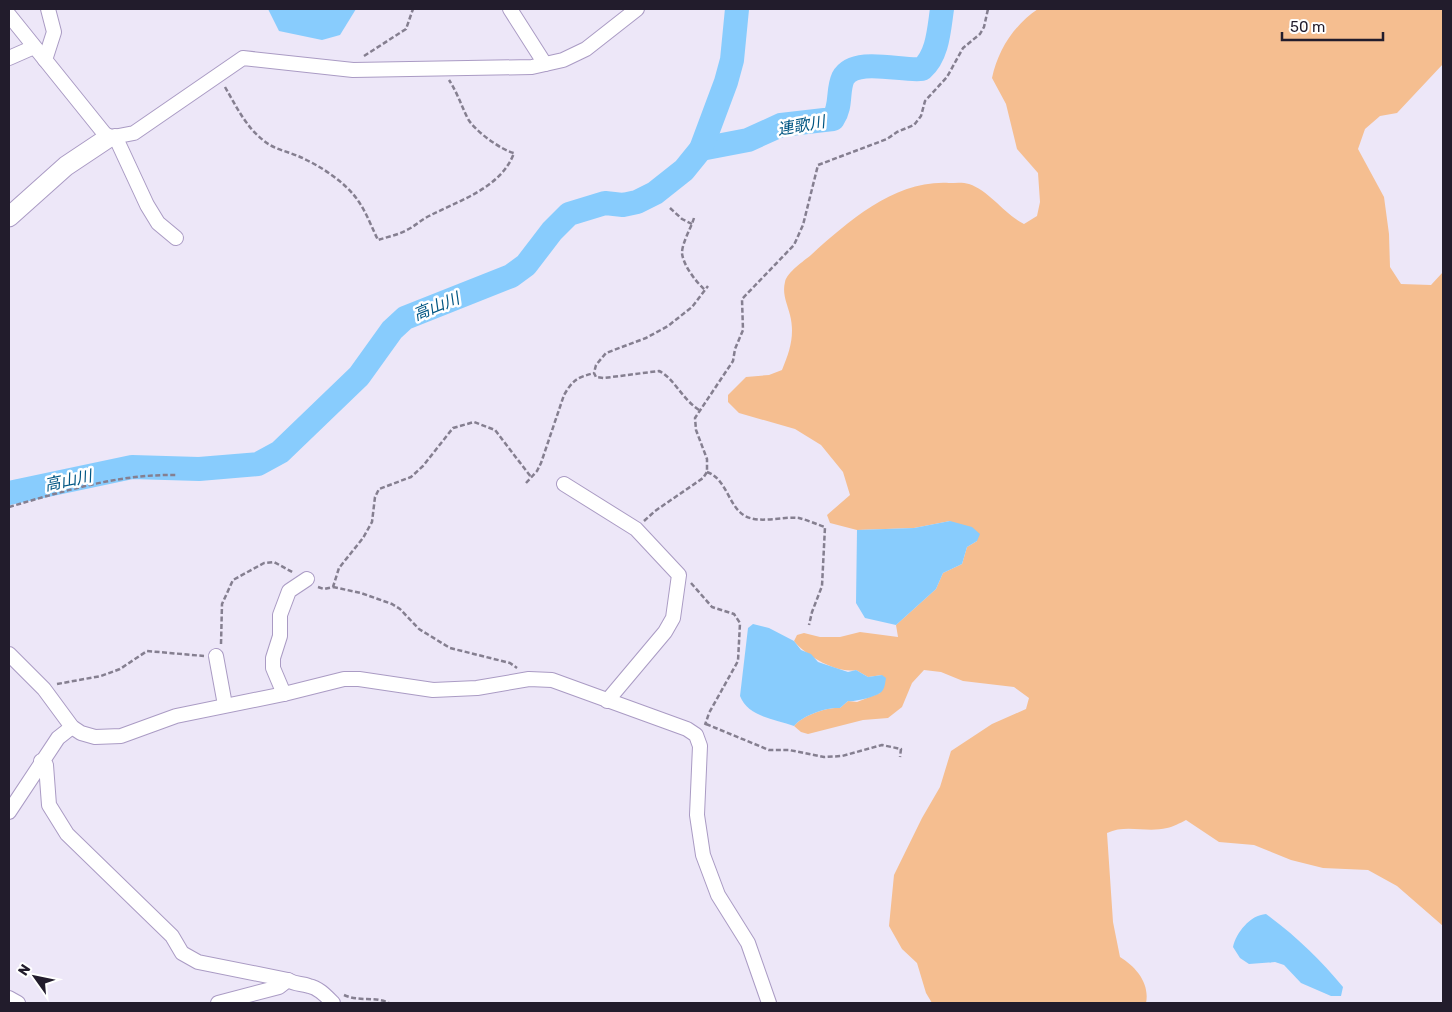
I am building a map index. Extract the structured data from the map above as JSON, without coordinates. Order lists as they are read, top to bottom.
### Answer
{
  "water": ["連歌川", "高山川"],
  "scale_bar": "50 m",
  "north": "top left"
}
